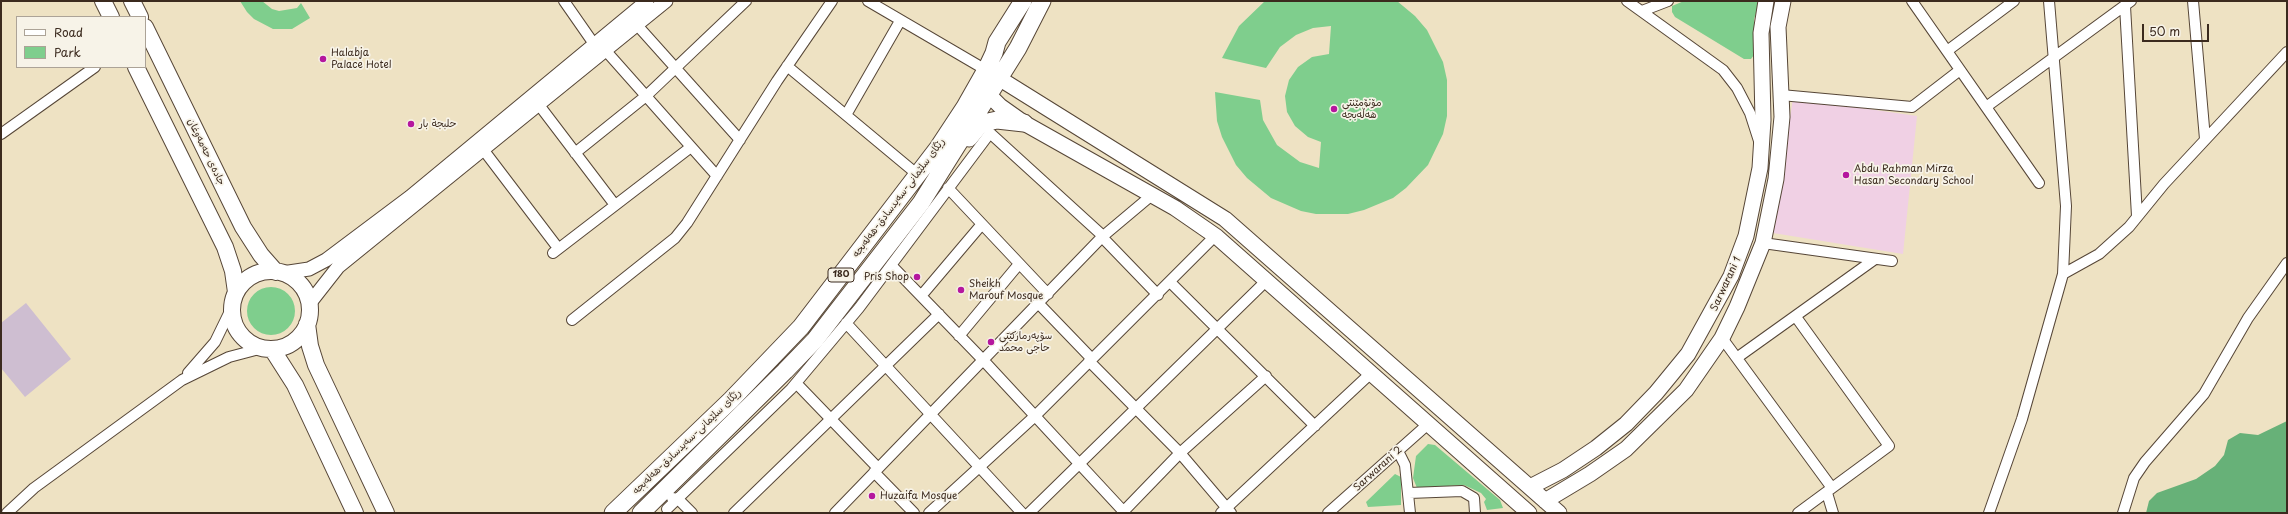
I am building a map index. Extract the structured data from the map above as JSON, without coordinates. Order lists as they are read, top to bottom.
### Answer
{
  "streets": {
    "highway": ["رێگای سلێمانی-سەیدسادق-هەلەبجە", "180"],
    "main road": ["جادەی حەمەوغان", "Sarwarani 1"],
    "street": ["Sarwarani 2"]
  },
  "crossings": [
    ["رێگای سلێمانی-سەیدسادق-هەلەبجە", "180"]
  ],
  "places": [
    "Halabja Palace Hotel",
    "مۆنۆمێنتی هەڵەبجە",
    "حلبجة بار",
    "Abdu Rahman Mirza Hasan Secondary School",
    "Pris Shop",
    "Sheikh Marouf Mosque",
    "سۆپەرمارکێتی حاجی محمد",
    "Huzaifa Mosque"
  ],
  "legend": ["Road", "Park"],
  "scale_bar": "50 m"
}
